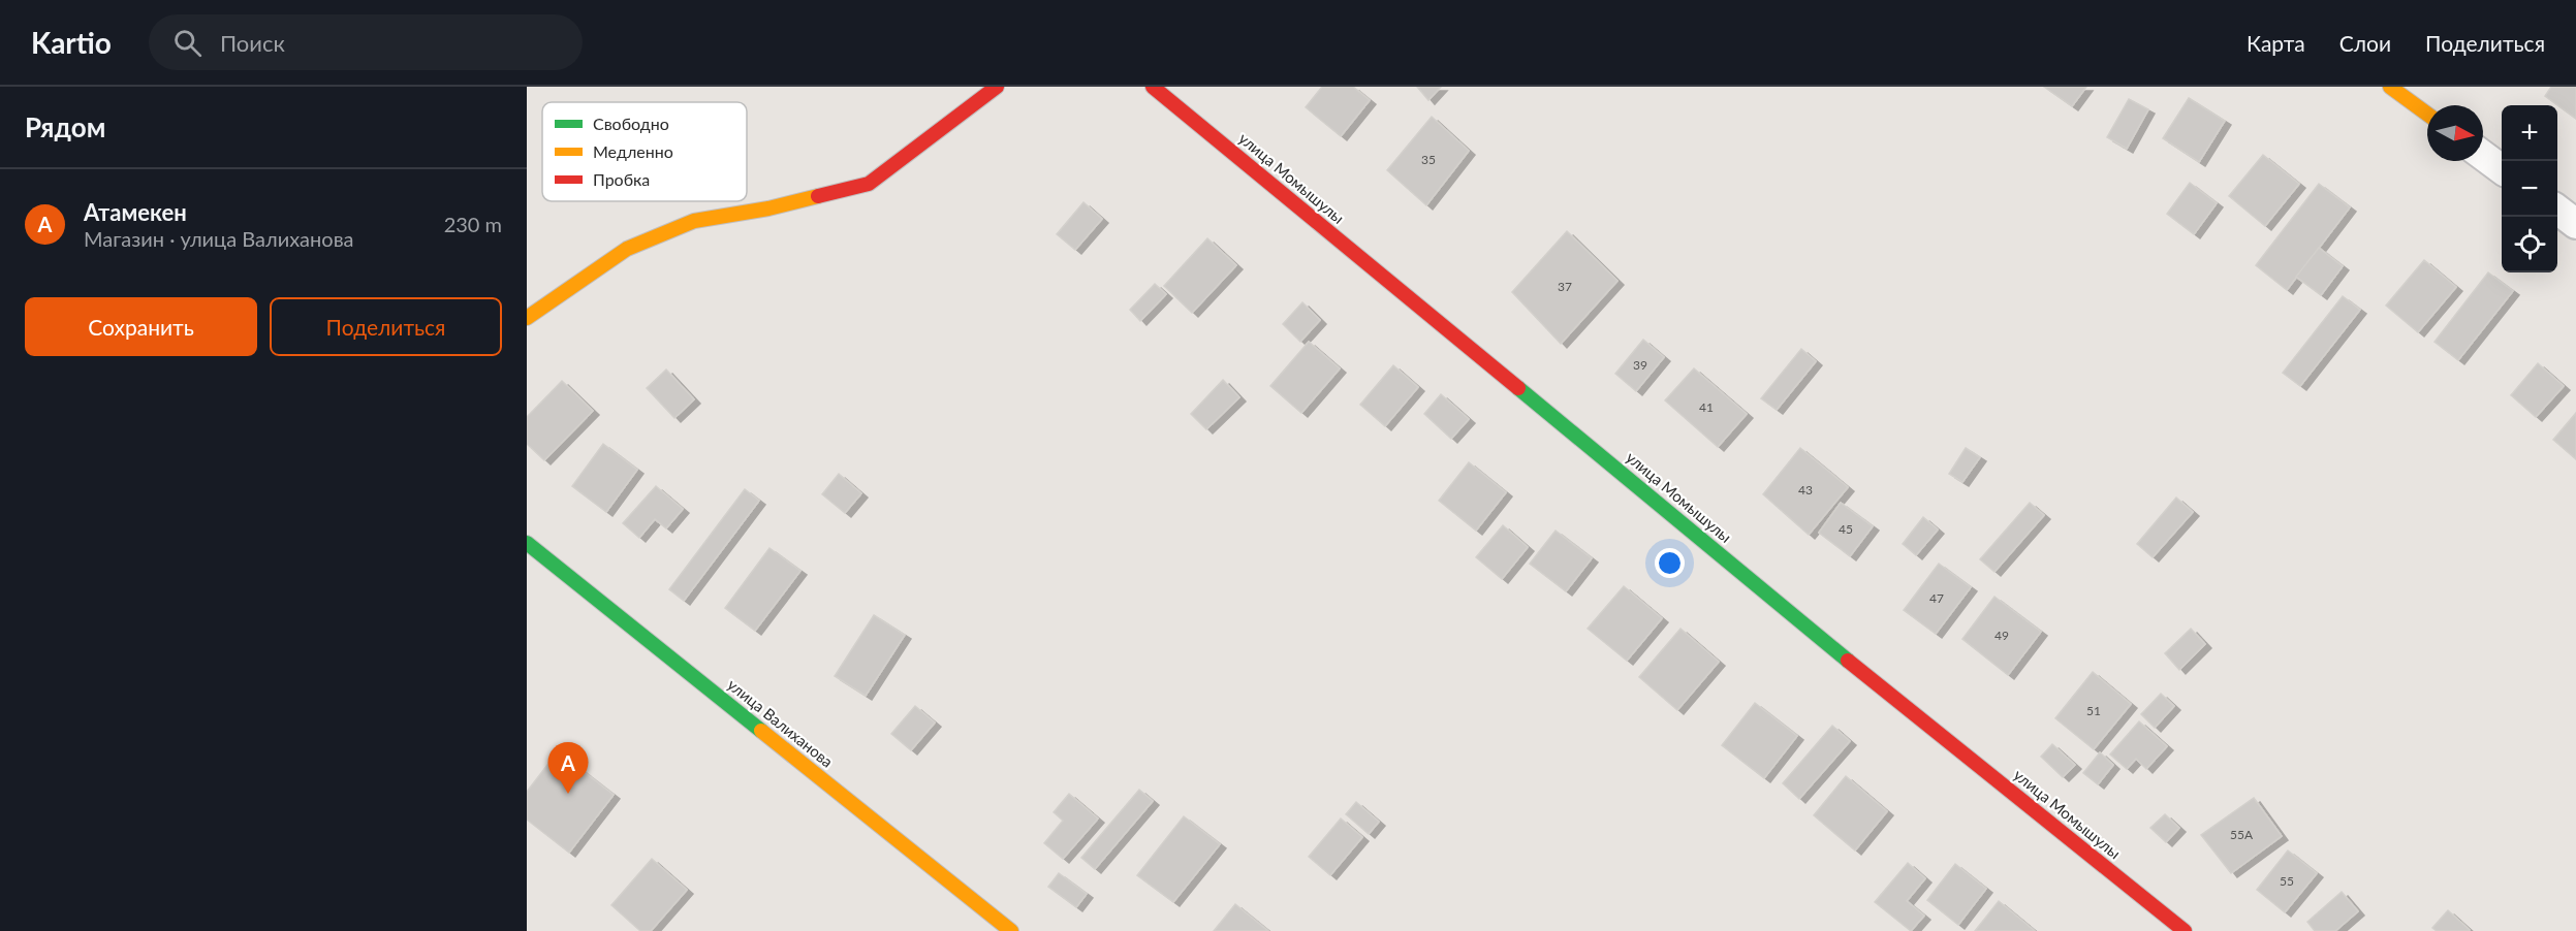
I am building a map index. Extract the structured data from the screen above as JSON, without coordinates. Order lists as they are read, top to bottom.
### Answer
{
  "streets": {
    "street": ["улица Момышулы", "улица Валиханова"]
  },
  "house_numbers": [
    "35",
    "37",
    "39",
    "41",
    "43",
    "45",
    "47",
    "49",
    "51",
    "55А",
    "55"
  ],
  "legend": ["Свободно", "Медленно", "Пробка"],
  "north": "right",
  "page": {
    "header": "Kartio",
    "search": "Поиск",
    "nav": ["Карта", "Слои", "Поделиться"],
    "heading": "Рядом",
    "map_buttons": ["+", "−"],
    "list": [
      {
        "mark": "A",
        "name": "Атамекен",
        "note": "Магазин · улица Валиханова",
        "value": "230 m"
      }
    ],
    "buttons": ["Сохранить", "Поделиться"],
    "pins": "A"
  }
}
